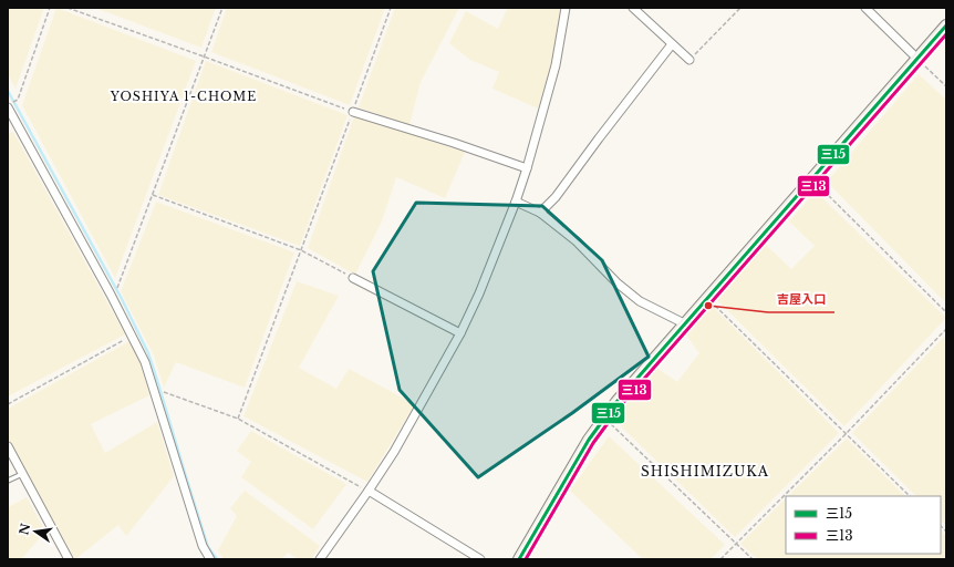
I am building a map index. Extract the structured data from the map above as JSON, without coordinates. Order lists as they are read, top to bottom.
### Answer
{
  "districts": ["YOSHIYA 1-CHOME", "SHISHIMIZUKA"],
  "places": ["吉屋入口"],
  "lines": ["transit line 三15", "transit line 三13"],
  "legend": ["三15", "三13"],
  "north": "left"
}
